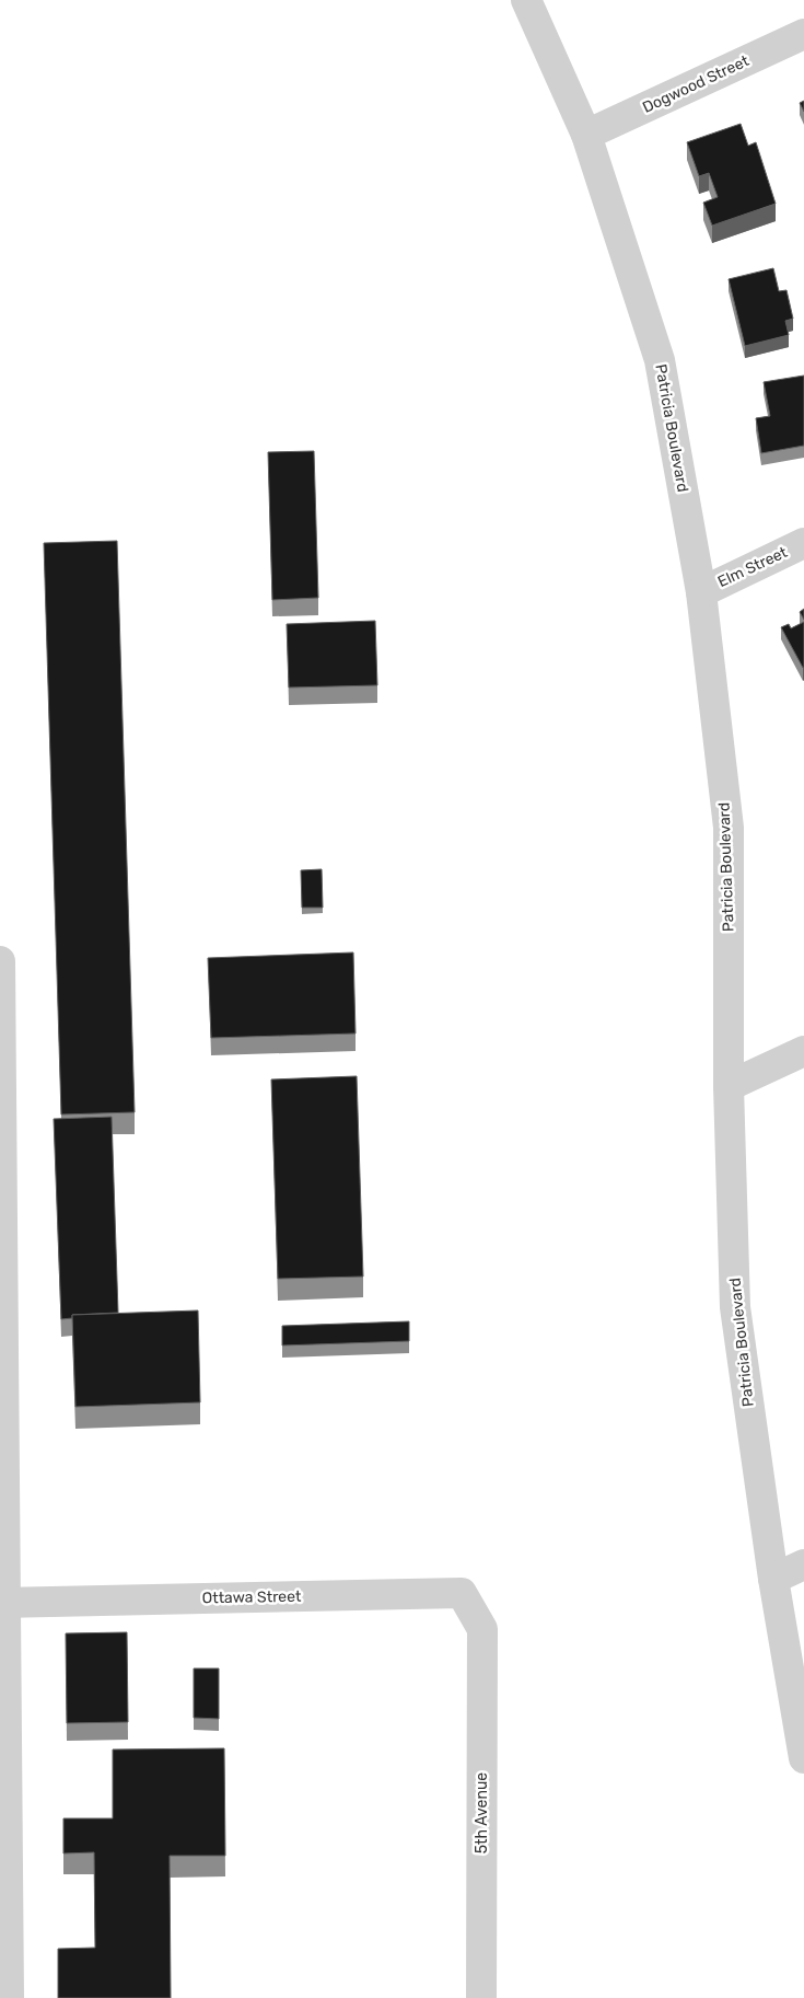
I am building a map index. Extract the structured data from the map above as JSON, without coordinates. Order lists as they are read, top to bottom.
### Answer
{
  "streets": {
    "street": [
      "Dogwood Street",
      "Patricia Boulevard",
      "Elm Street",
      "Ottawa Street",
      "5th Avenue"
    ]
  },
  "crossings": [
    ["Dogwood Street", "Patricia Boulevard"],
    ["Patricia Boulevard", "Elm Street"],
    ["Ottawa Street", "5th Avenue"]
  ]
}
